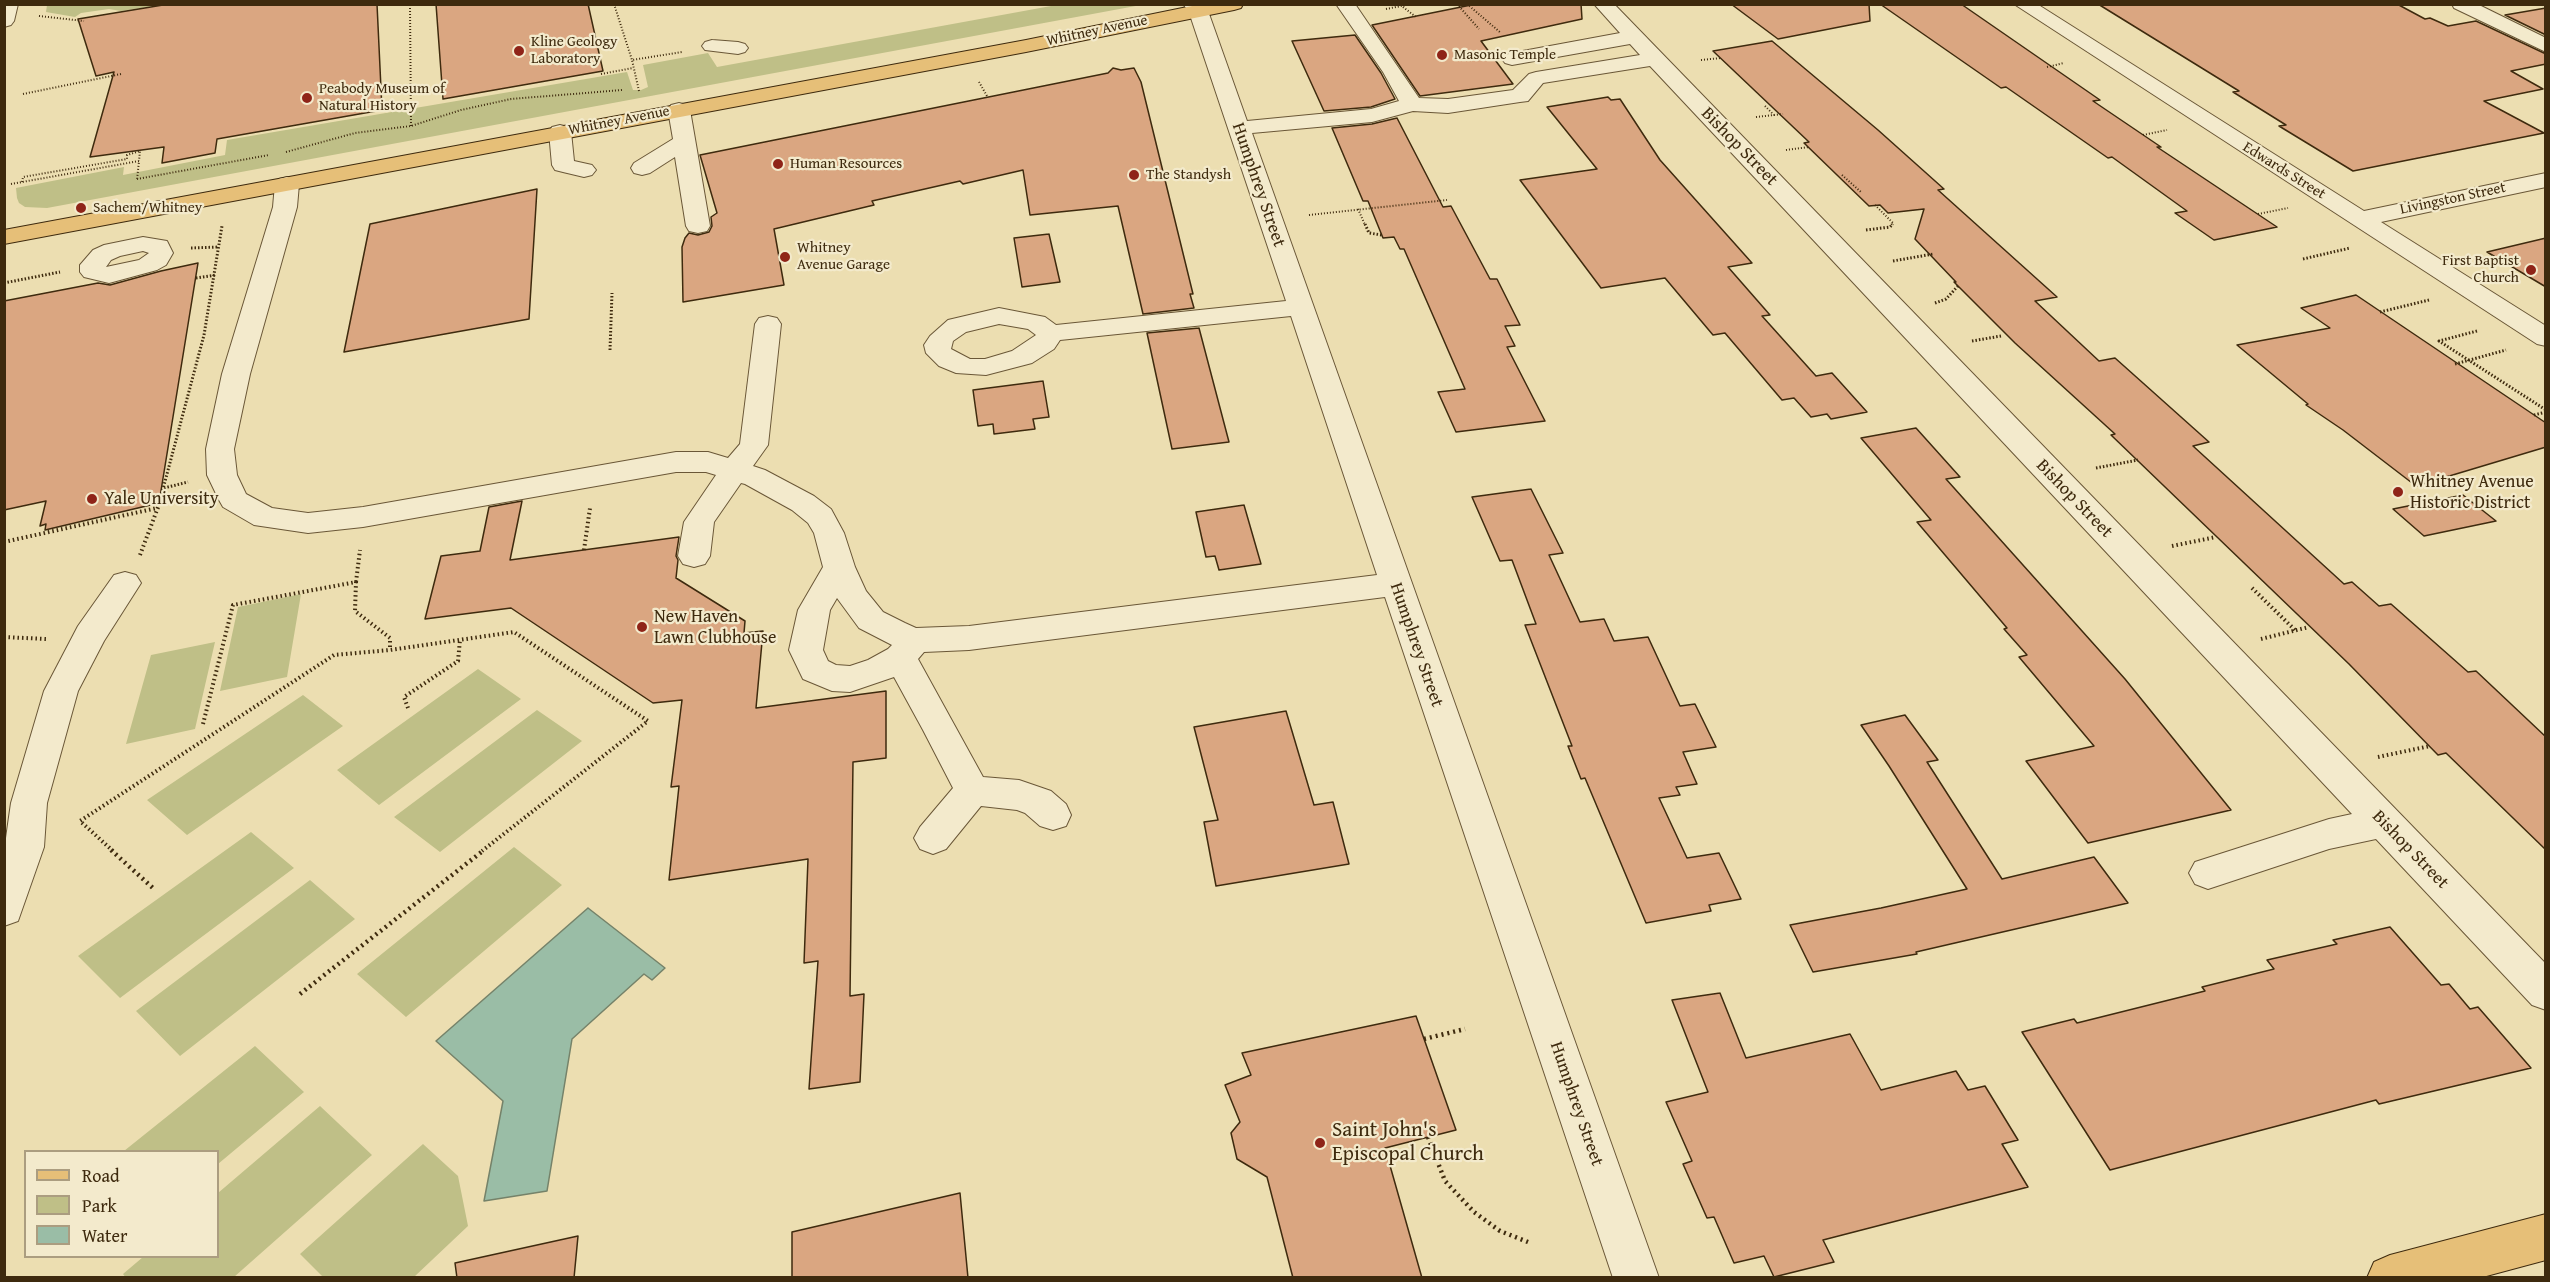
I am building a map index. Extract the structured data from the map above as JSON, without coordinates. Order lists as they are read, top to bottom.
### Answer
{
  "streets": {
    "main road": ["Whitney Avenue"],
    "street": [
      "Bishop Street",
      "Edwards Street",
      "Humphrey Street",
      "Livingston Street"
    ]
  },
  "crossings": [
    ["Whitney Avenue", "Humphrey Street"],
    ["Edwards Street", "Livingston Street"]
  ],
  "places": [
    "Kline Geology Laboratory",
    "Masonic Temple",
    "Peabody Museum of Natural History",
    "Human Resources",
    "The Standysh",
    "Sachem/Whitney",
    "Whitney Avenue Garage",
    "First Baptist Church",
    "Whitney Avenue Historic District",
    "Yale University",
    "New Haven Lawn Clubhouse",
    "Saint John's Episcopal Church"
  ],
  "legend": ["Road", "Park", "Water"]
}
